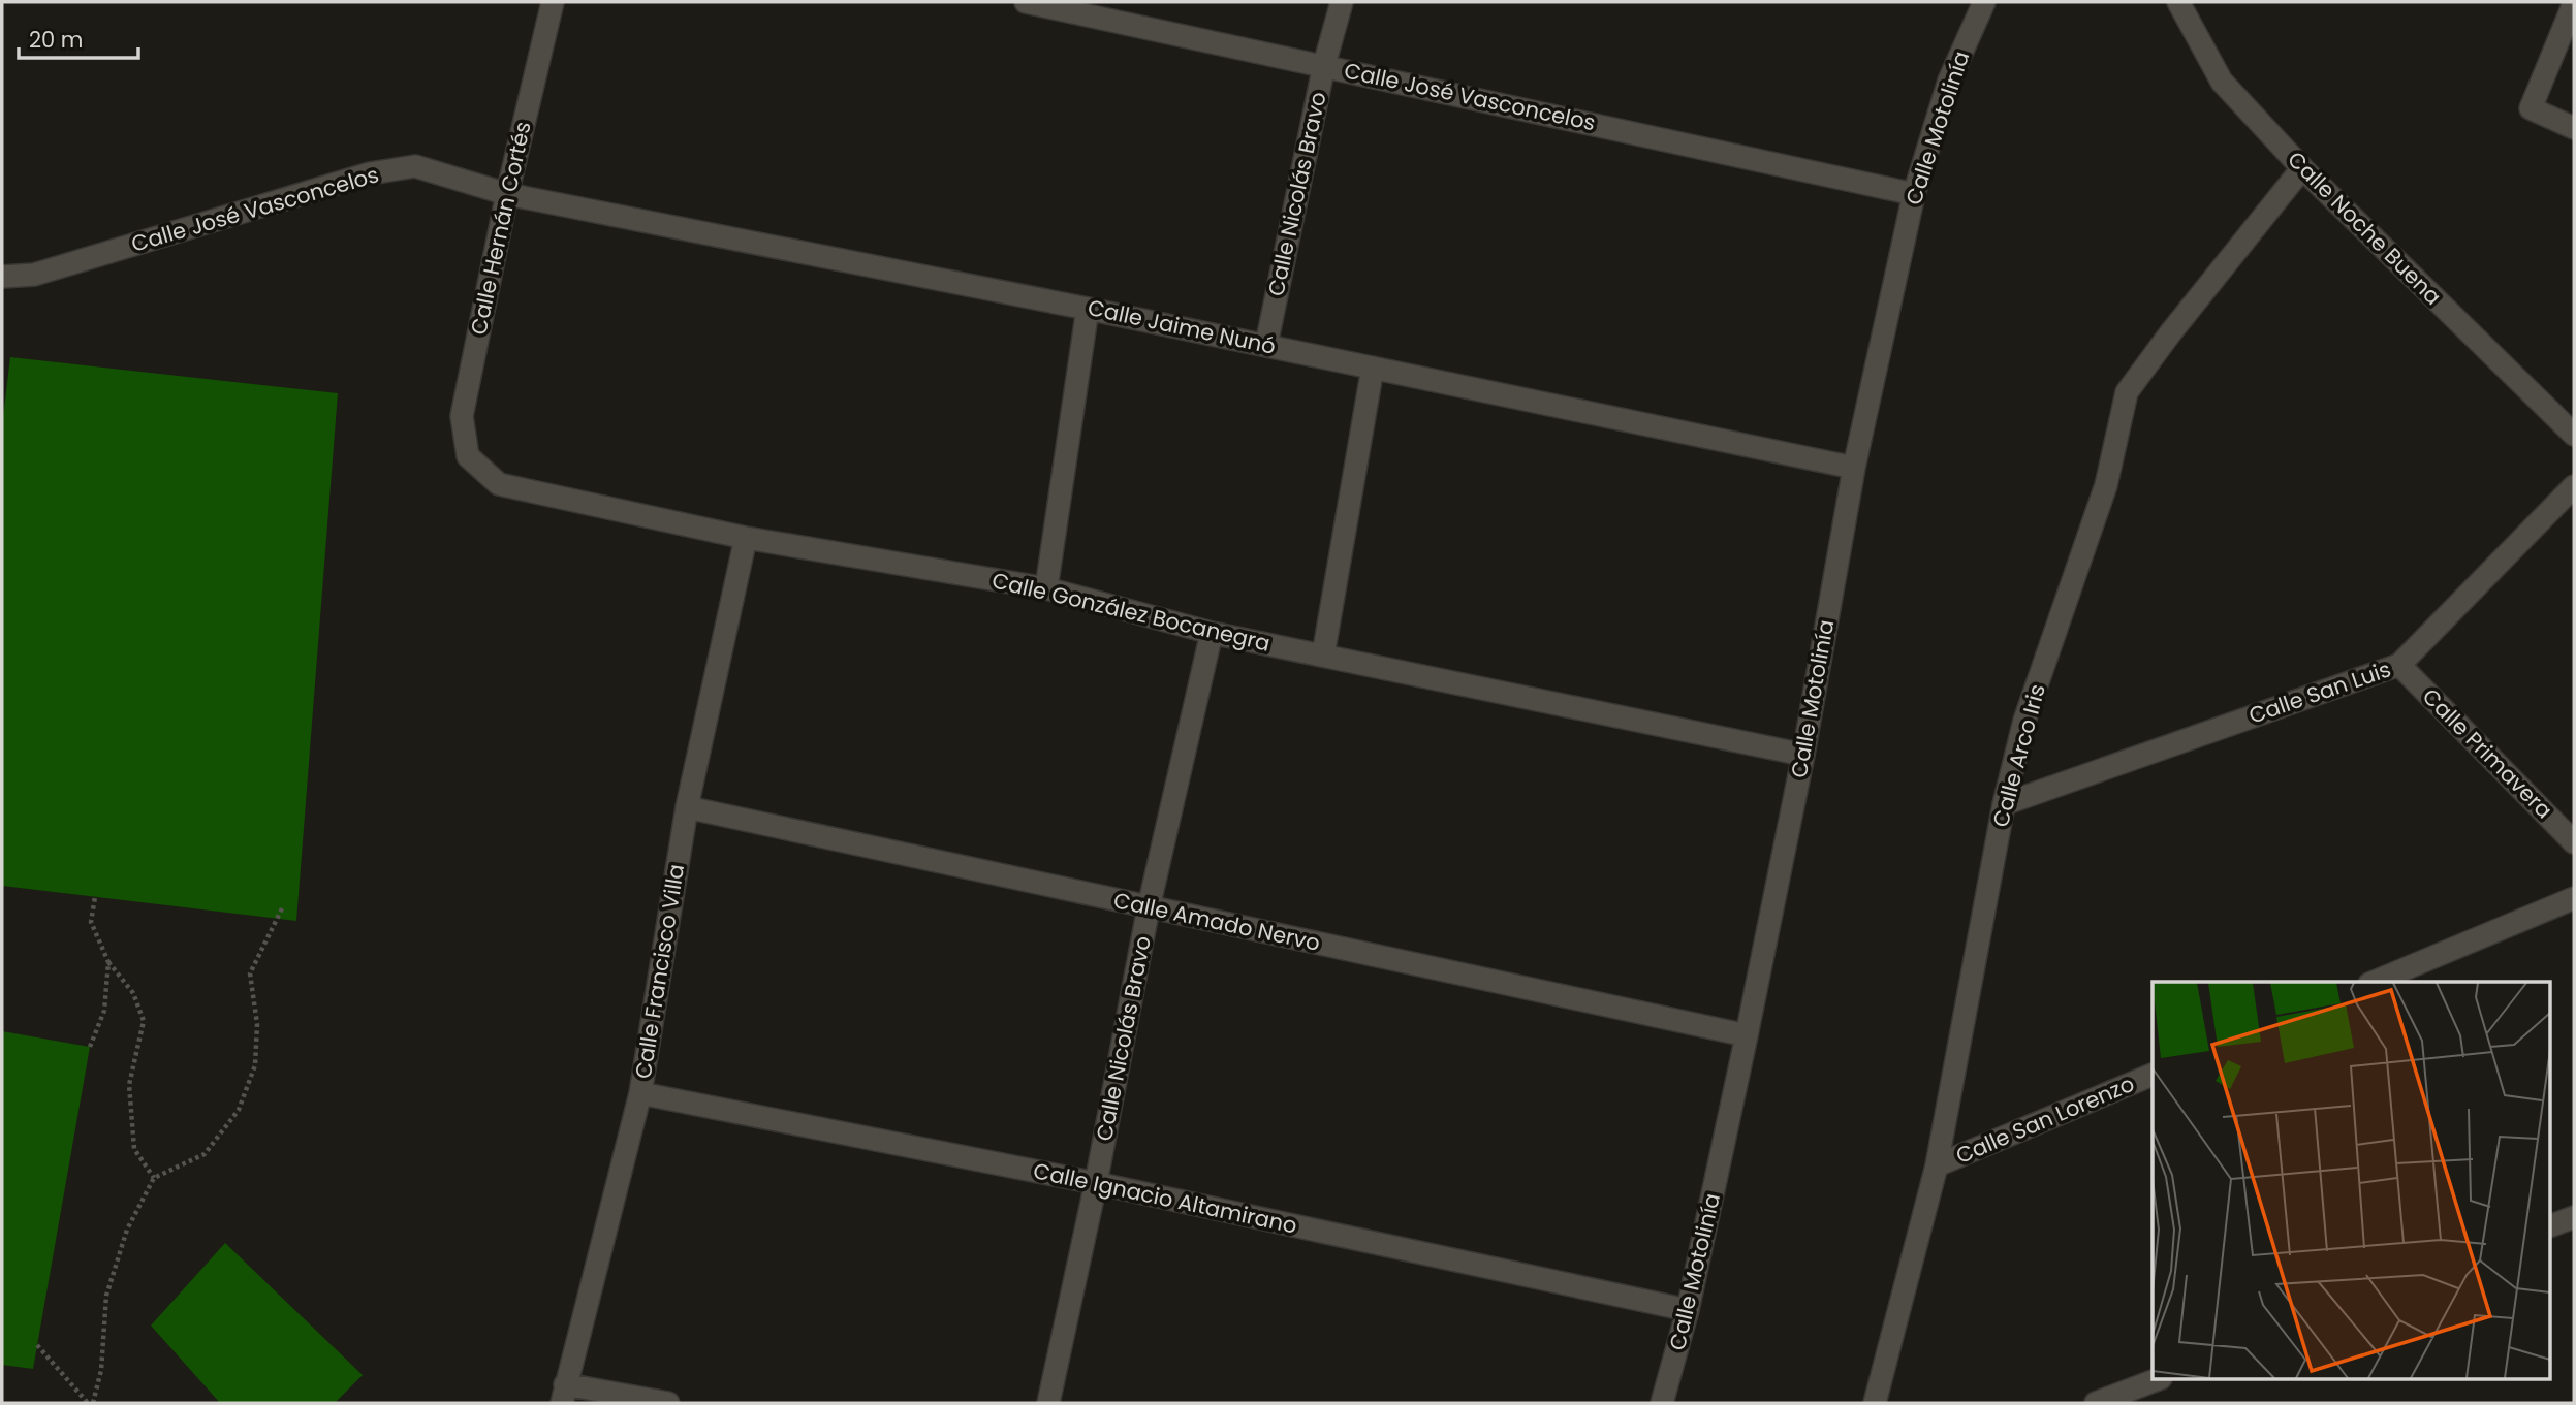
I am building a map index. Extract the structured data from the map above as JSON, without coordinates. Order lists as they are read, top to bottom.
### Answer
{
  "streets": {
    "street": [
      "Calle José Vasconcelos",
      "Calle Motolinía",
      "Calle Nicolás Bravo",
      "Calle Hernán Cortés",
      "Calle Noche Buena",
      "Calle Jaime Nunó",
      "Calle González Bocanegra",
      "Calle San Luis",
      "Calle Primavera",
      "Calle Arco Iris",
      "Calle Amado Nervo",
      "Calle Francisco Villa",
      "Calle San Lorenzo",
      "Calle Ignacio Altamirano"
    ]
  },
  "crossings": [
    ["Calle José Vasconcelos", "Calle Motolinía"],
    ["Calle José Vasconcelos", "Calle Nicolás Bravo"],
    ["Calle José Vasconcelos", "Calle Hernán Cortés"],
    ["Calle José Vasconcelos", "Calle Jaime Nunó"],
    ["Calle Motolinía", "Calle Jaime Nunó"],
    ["Calle Motolinía", "Calle González Bocanegra"],
    ["Calle Motolinía", "Calle Amado Nervo"],
    ["Calle Motolinía", "Calle Ignacio Altamirano"],
    ["Calle Nicolás Bravo", "Calle Jaime Nunó"],
    ["Calle Nicolás Bravo", "Calle González Bocanegra"],
    ["Calle Nicolás Bravo", "Calle Amado Nervo"],
    ["Calle Nicolás Bravo", "Calle Ignacio Altamirano"],
    ["Calle Hernán Cortés", "Calle Jaime Nunó"],
    ["Calle Hernán Cortés", "Calle González Bocanegra"],
    ["Calle Noche Buena", "Calle Arco Iris"],
    ["Calle González Bocanegra", "Calle Francisco Villa"],
    ["Calle San Luis", "Calle Primavera"],
    ["Calle San Luis", "Calle Arco Iris"],
    ["Calle Arco Iris", "Calle San Lorenzo"],
    ["Calle Amado Nervo", "Calle Francisco Villa"],
    ["Calle Francisco Villa", "Calle Ignacio Altamirano"]
  ],
  "scale_bar": "20 m"
}
